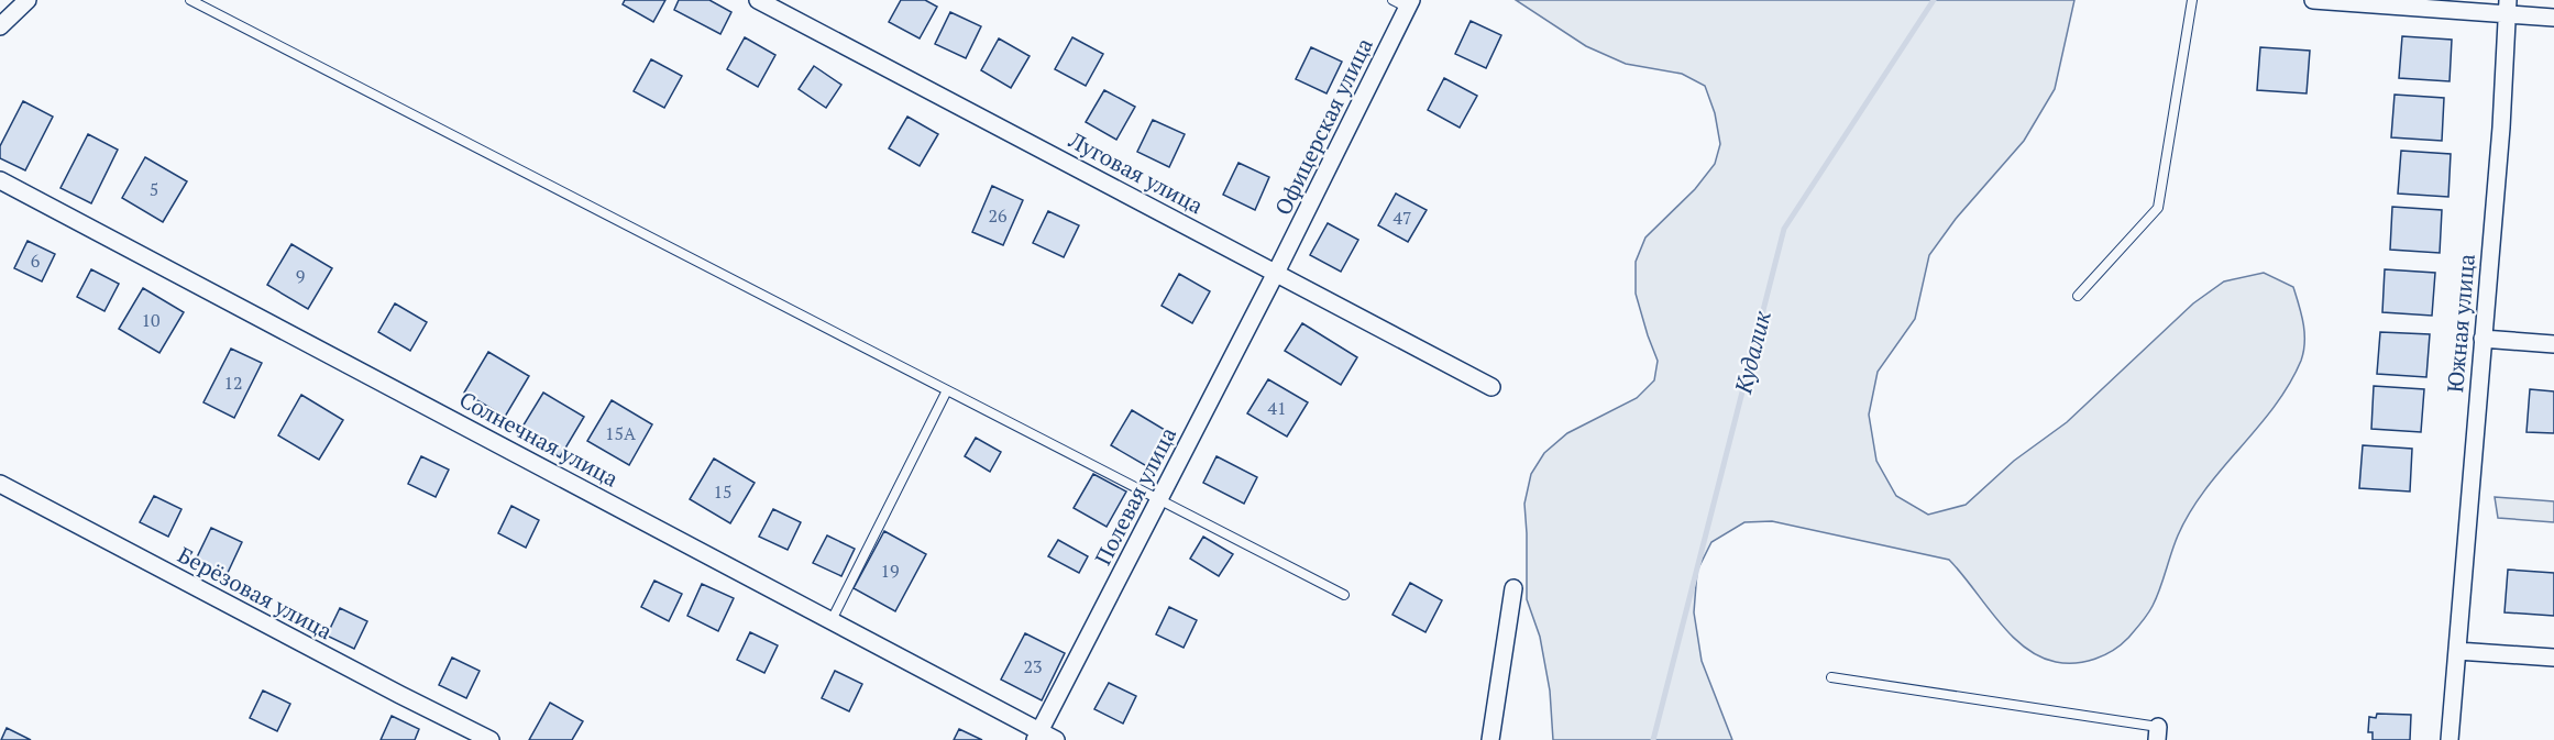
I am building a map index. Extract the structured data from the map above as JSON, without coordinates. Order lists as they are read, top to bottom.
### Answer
{
  "streets": {
    "street": [
      "Офицерская улица",
      "Луговая улица",
      "Южная улица",
      "Солнечная улица",
      "Полевая улица",
      "Берёзовая улица"
    ]
  },
  "crossings": [
    ["Офицерская улица", "Луговая улица"],
    ["Офицерская улица", "Полевая улица"],
    ["Луговая улица", "Полевая улица"],
    ["Солнечная улица", "Полевая улица"]
  ],
  "water": ["Кудалик"],
  "house_numbers": [
    "5",
    "26",
    "47",
    "6",
    "9",
    "10",
    "12",
    "41",
    "15А",
    "15",
    "19",
    "23"
  ]
}
